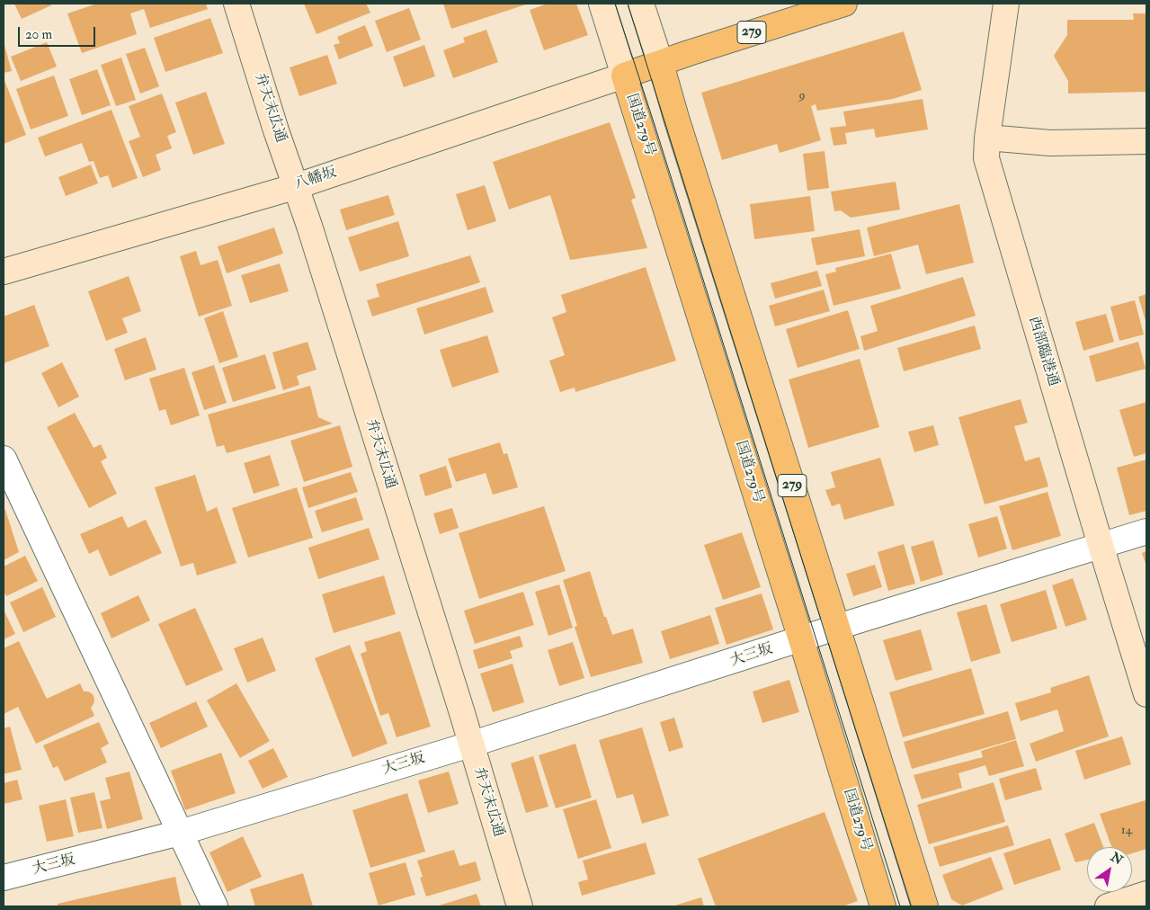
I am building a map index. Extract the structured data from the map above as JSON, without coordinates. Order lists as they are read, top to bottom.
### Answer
{
  "streets": {
    "highway": ["279", "国道279号"],
    "street": [
      "弁天末広通",
      "八幡坂",
      "西部臨港通",
      "大三坂"
    ]
  },
  "crossings": [
    ["279", "国道279号"],
    ["279", "大三坂"],
    ["弁天末広通", "八幡坂"],
    ["弁天末広通", "大三坂"],
    ["国道279号", "八幡坂"],
    ["国道279号", "大三坂"],
    ["西部臨港通", "大三坂"]
  ],
  "house_numbers": ["9", "14"],
  "scale_bar": "20 m",
  "north": "top right"
}
